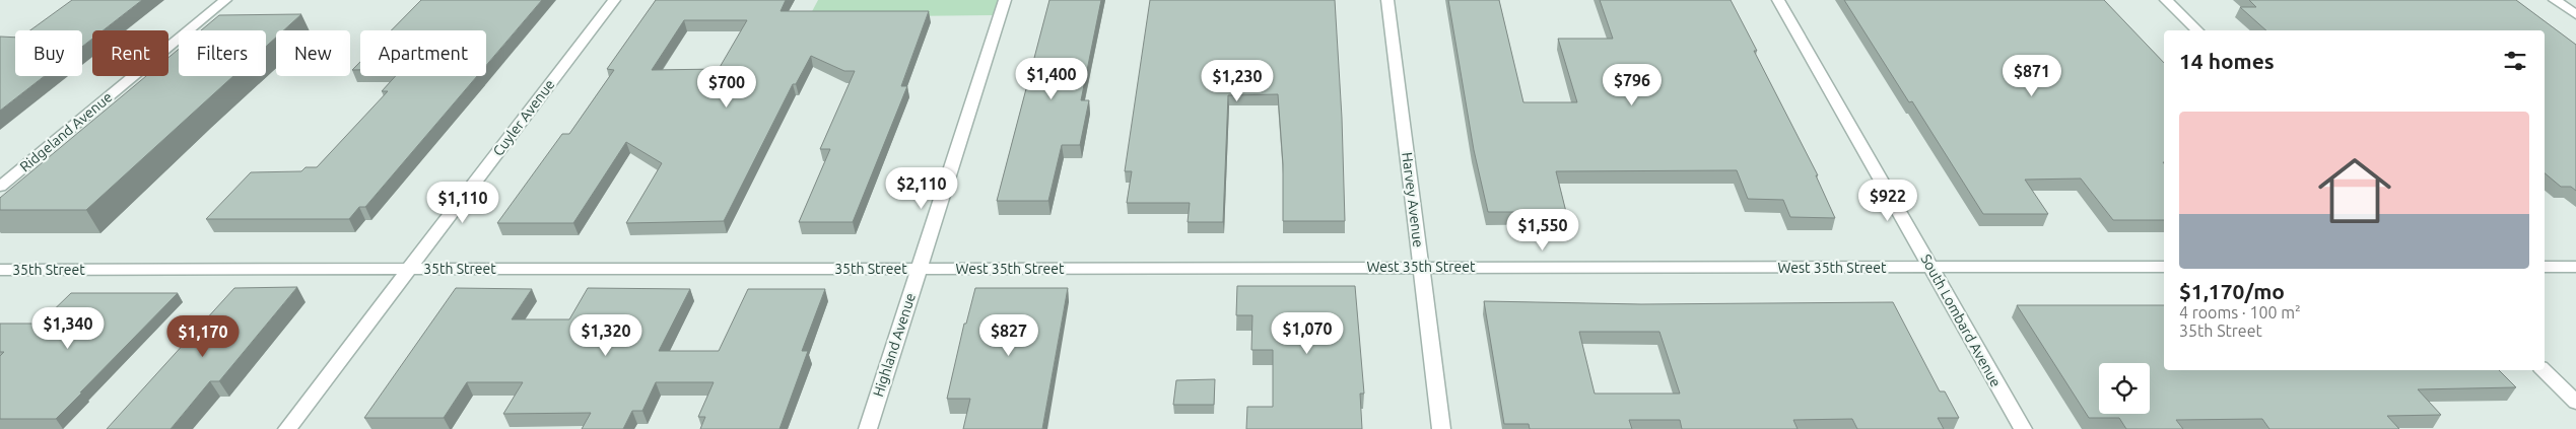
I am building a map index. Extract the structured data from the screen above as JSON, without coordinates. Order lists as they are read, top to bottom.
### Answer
{
  "streets": {
    "street": [
      "Cuyler Avenue",
      "Ridgeland Avenue",
      "Harvey Avenue",
      "West 35th Street",
      "35th Street",
      "South Lombard Avenue",
      "Highland Avenue"
    ]
  },
  "crossings": [
    ["Cuyler Avenue", "35th Street"],
    ["Harvey Avenue", "West 35th Street"],
    ["West 35th Street", "35th Street"],
    ["West 35th Street", "South Lombard Avenue"],
    ["West 35th Street", "Highland Avenue"],
    ["35th Street", "Highland Avenue"]
  ],
  "page": {
    "chip": [
      "Buy",
      "Rent",
      "Filters",
      "New",
      "Apartment"
    ],
    "heading": "14 homes",
    "price": [
      "$871",
      "$1,400",
      "$1,230",
      "$796",
      "$700",
      "$2,110",
      "$922",
      "$1,110",
      "$1,550",
      "$1,340",
      "$1,070",
      "$1,320",
      "$827",
      "$1,170"
    ],
    "list": [
      {
        "name": "$1,170/mo",
        "note": "4 rooms · 100 m² · 35th Street"
      }
    ]
  }
}
